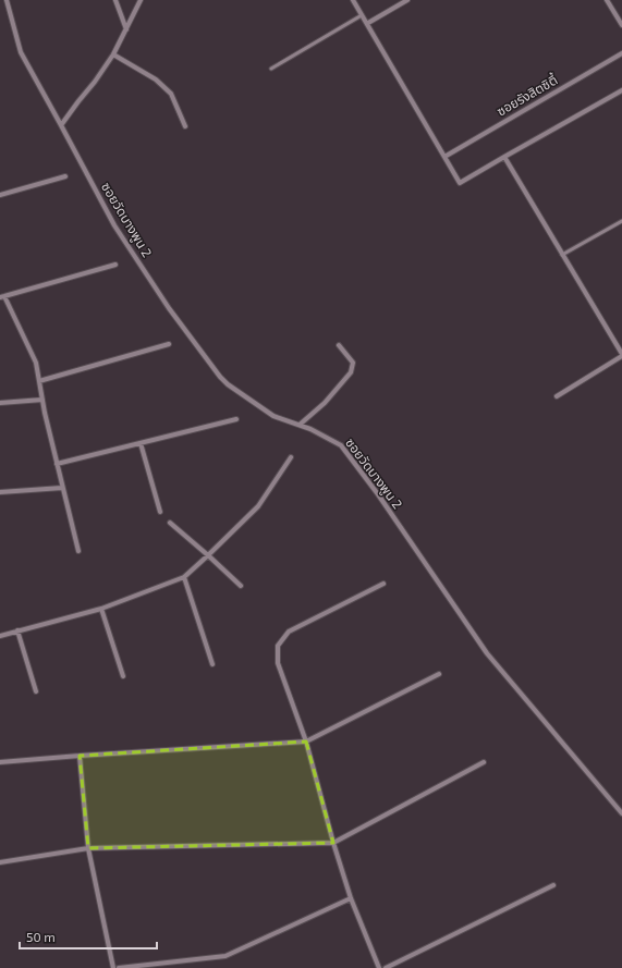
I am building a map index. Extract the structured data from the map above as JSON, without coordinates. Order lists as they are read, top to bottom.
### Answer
{
  "streets": {
    "street": ["ซอยรังสิตซิตี้", "ซอยวัดบางพูน 2"]
  },
  "scale_bar": "50 m"
}
